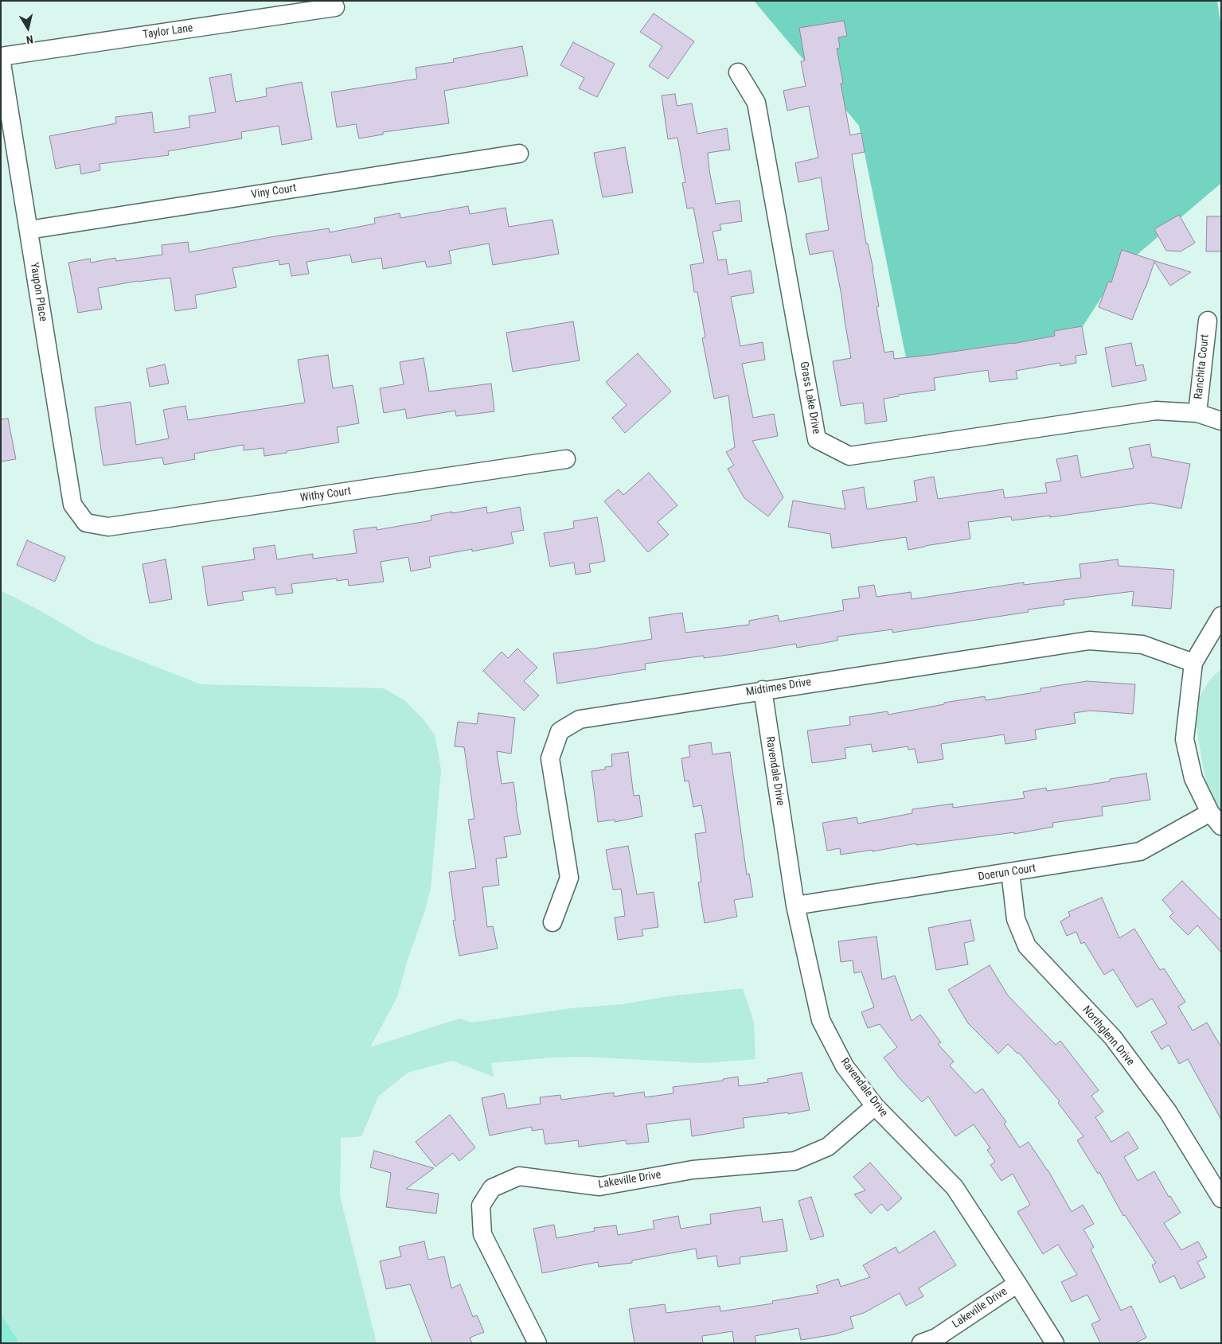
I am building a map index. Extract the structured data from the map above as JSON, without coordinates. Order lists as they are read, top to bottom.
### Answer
{
  "streets": {
    "street": [
      "Taylor Lane",
      "Viny Court",
      "Yaupon Place",
      "Ranchita Court",
      "Grass Lake Drive",
      "Withy Court",
      "Midtimes Drive",
      "Ravendale Drive",
      "Doerun Court",
      "Northglenn Drive",
      "Lakeville Drive"
    ]
  },
  "crossings": [
    ["Taylor Lane", "Yaupon Place"],
    ["Viny Court", "Yaupon Place"],
    ["Yaupon Place", "Withy Court"],
    ["Ranchita Court", "Grass Lake Drive"],
    ["Midtimes Drive", "Ravendale Drive"],
    ["Ravendale Drive", "Doerun Court"],
    ["Ravendale Drive", "Lakeville Drive"],
    ["Doerun Court", "Northglenn Drive"]
  ],
  "north": "bottom"
}
